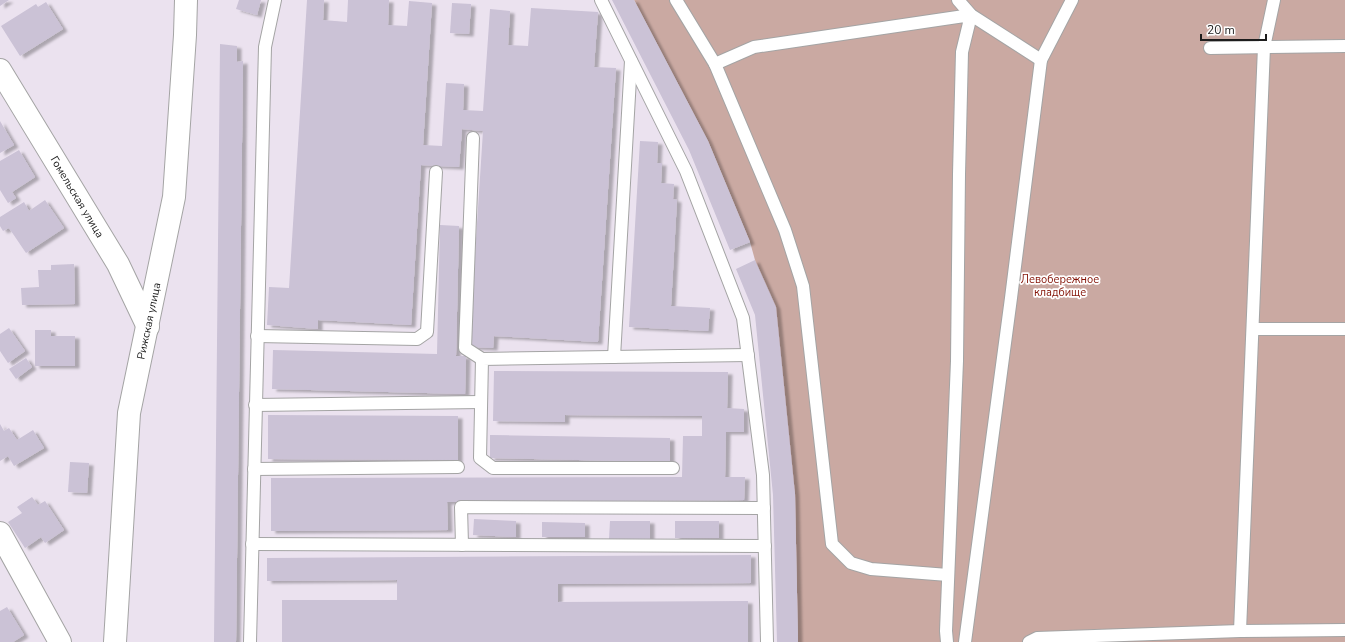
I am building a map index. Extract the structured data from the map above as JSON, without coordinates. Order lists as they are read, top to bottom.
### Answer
{
  "streets": {
    "street": ["Гомельская улица", "Рижская улица"]
  },
  "crossings": [
    ["Гомельская улица", "Рижская улица"]
  ],
  "parks": ["Левобережное кладбище"],
  "scale_bar": "20 m"
}
